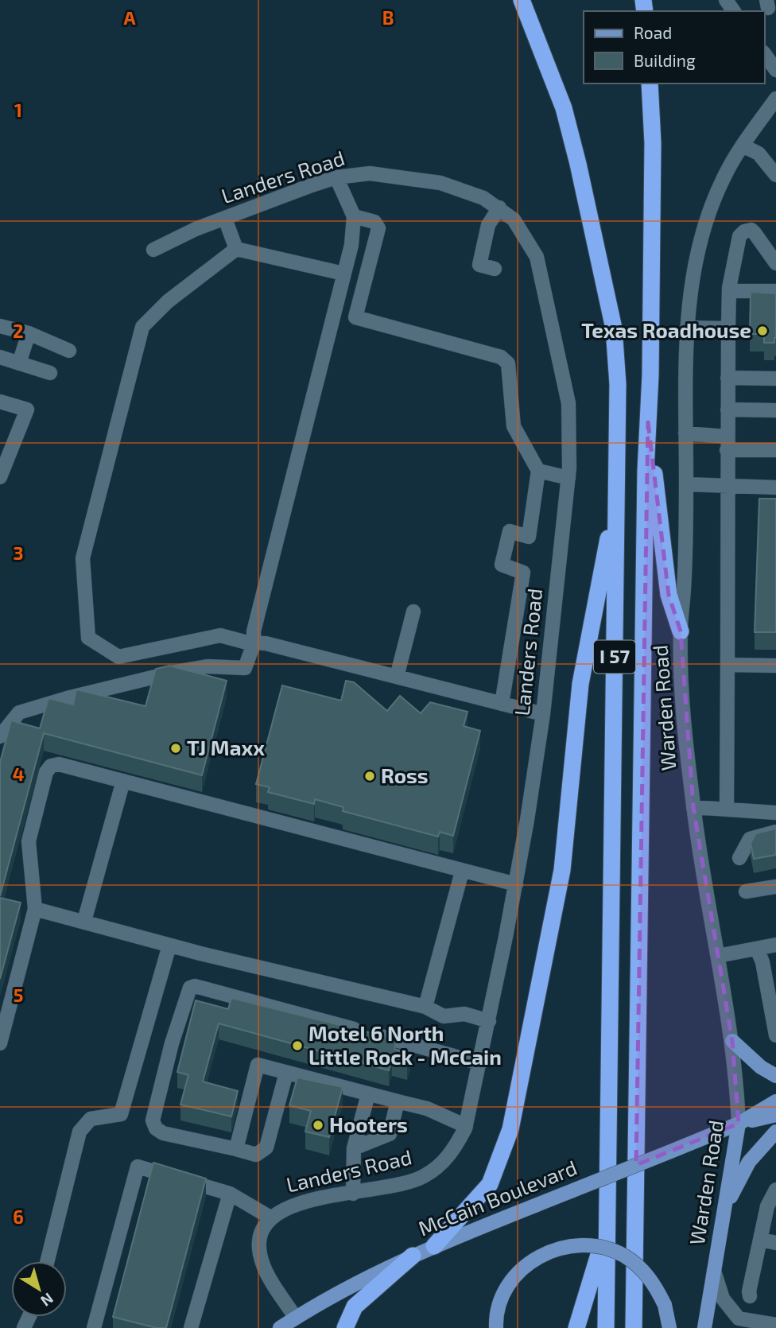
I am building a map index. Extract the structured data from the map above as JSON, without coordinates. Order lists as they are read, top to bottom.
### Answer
{
  "streets": {
    "highway": ["I 57"],
    "main road": ["Warden Road", "McCain Boulevard"],
    "street": ["Landers Road"]
  },
  "crossings": [
    ["Landers Road", "McCain Boulevard"],
    ["Warden Road", "McCain Boulevard"]
  ],
  "places": [
    "Texas Roadhouse",
    "TJ Maxx",
    "Ross",
    "Motel 6 North Little Rock - McCain",
    "Hooters"
  ],
  "legend": ["Road", "Building"],
  "north": "bottom right",
  "grid": {
    "columns": ["A", "B"],
    "rows": [
      "1",
      "2",
      "3",
      "4",
      "5",
      "6"
    ]
  }
}
